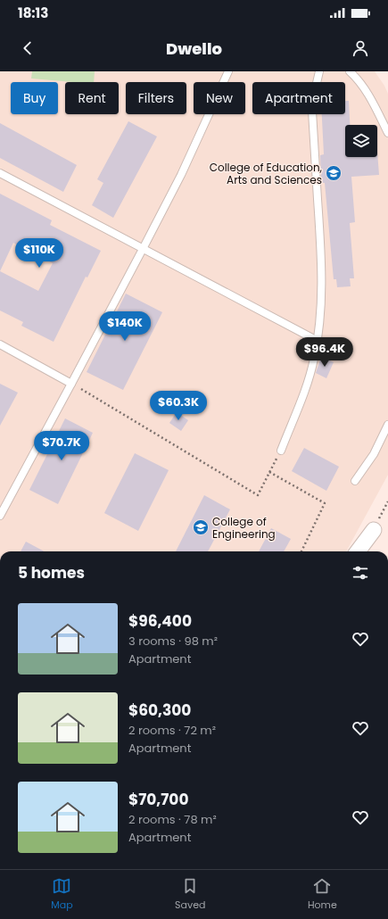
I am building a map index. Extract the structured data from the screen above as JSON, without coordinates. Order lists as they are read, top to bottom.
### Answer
{
  "places": {
    "school or university": ["College of Education, Arts and Sciences", "College of Engineering"]
  },
  "page": {
    "status": "18:13",
    "header": "Dwello",
    "chip": [
      "Buy",
      "Rent",
      "Filters",
      "New",
      "Apartment"
    ],
    "price": [
      "$110K",
      "$140K",
      "$96.4K",
      "$60.3K",
      "$70.7K"
    ],
    "heading": "5 homes",
    "list": [
      {
        "name": "$96,400",
        "note": "3 rooms · 98 m² · Apartment"
      },
      {
        "name": "$60,300",
        "note": "2 rooms · 72 m² · Apartment"
      },
      {
        "name": "$70,700",
        "note": "2 rooms · 78 m² · Apartment"
      }
    ],
    "tabs": ["Map", "Saved", "Home"]
  }
}
